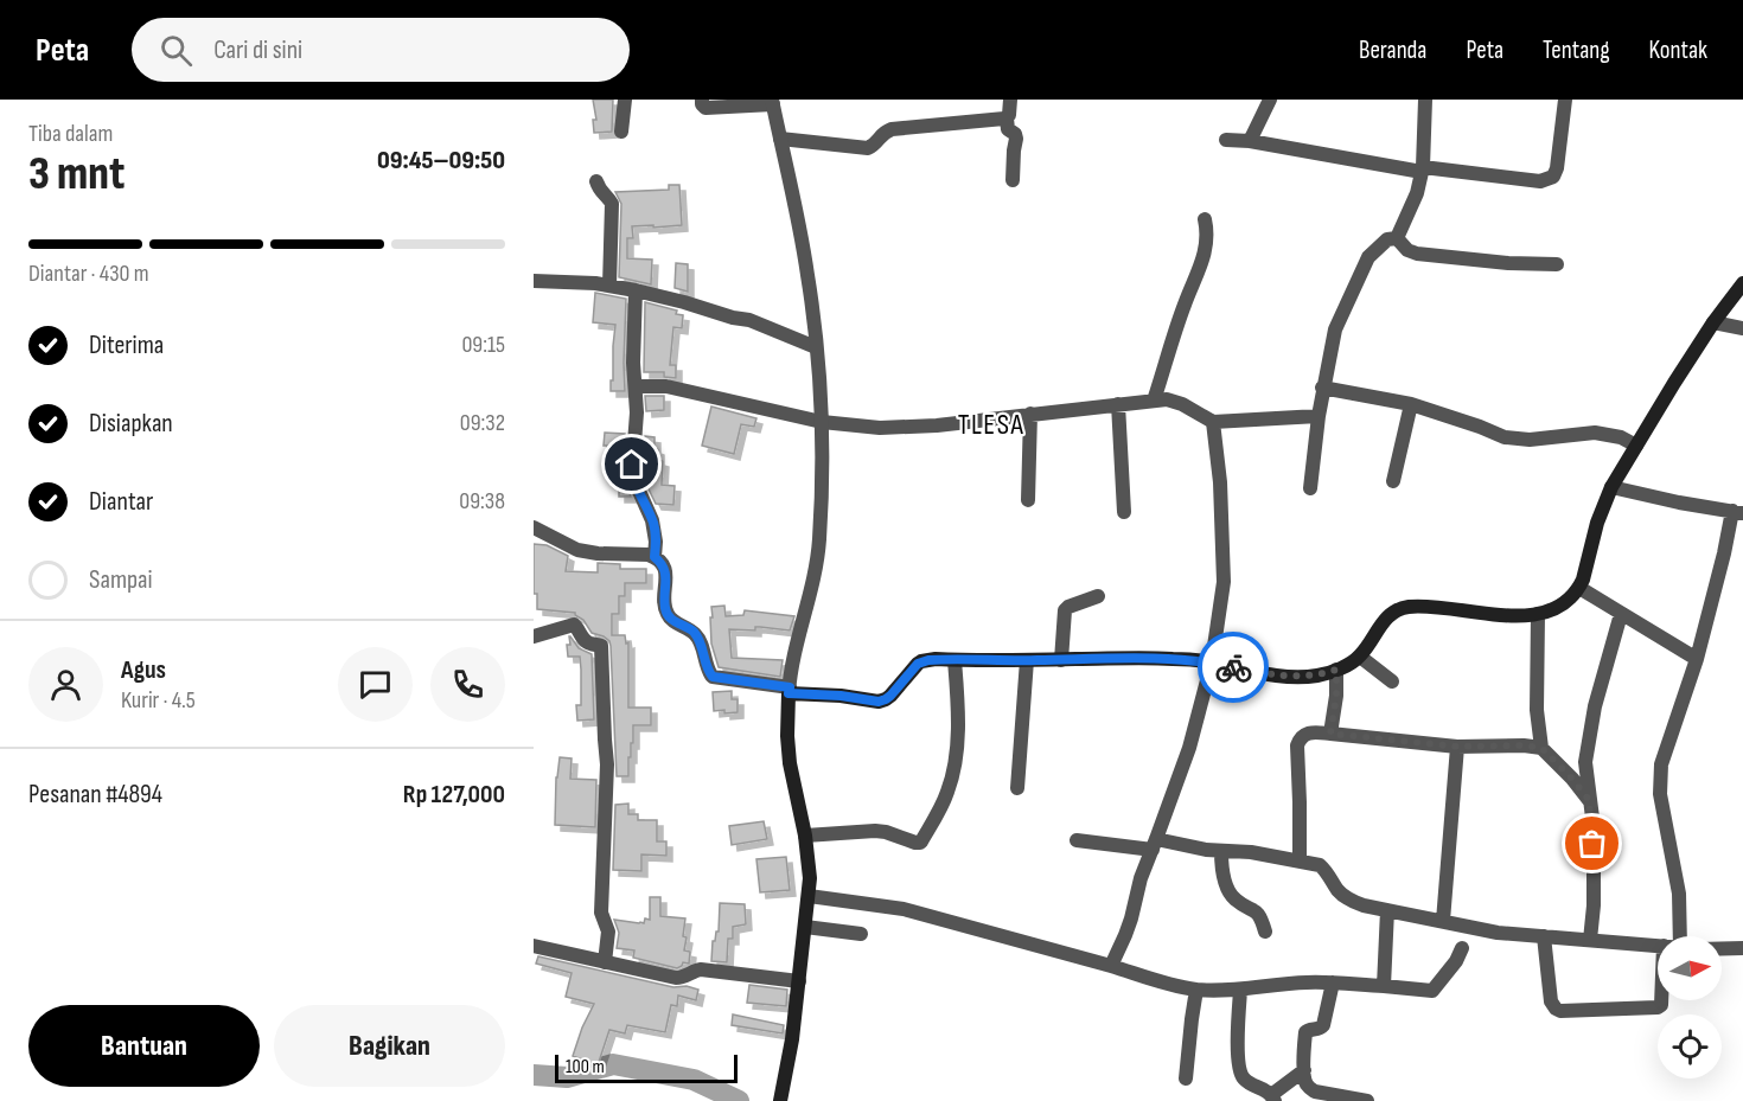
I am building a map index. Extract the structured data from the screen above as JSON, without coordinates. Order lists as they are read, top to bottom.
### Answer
{
  "districts": ["TLESA"],
  "scale_bar": "100 m",
  "north": "right",
  "page": {
    "header": "Peta",
    "search": "Cari di sini",
    "nav": [
      "Beranda",
      "Peta",
      "Tentang",
      "Kontak"
    ],
    "heading": ["3 mnt", "Tiba dalam", "09:45–09:50"],
    "panel": [
      "Agus",
      "Kurir · 4.5",
      "Pesanan #4894",
      "Rp 127,000"
    ],
    "bar": "Diantar · 430 m",
    "list": [
      ["Diterima", "09:15"],
      ["Disiapkan", "09:32"],
      ["Diantar", "09:38"],
      "Sampai"
    ],
    "buttons": ["Bantuan", "Bagikan"],
    "scale": "100 m"
  }
}
